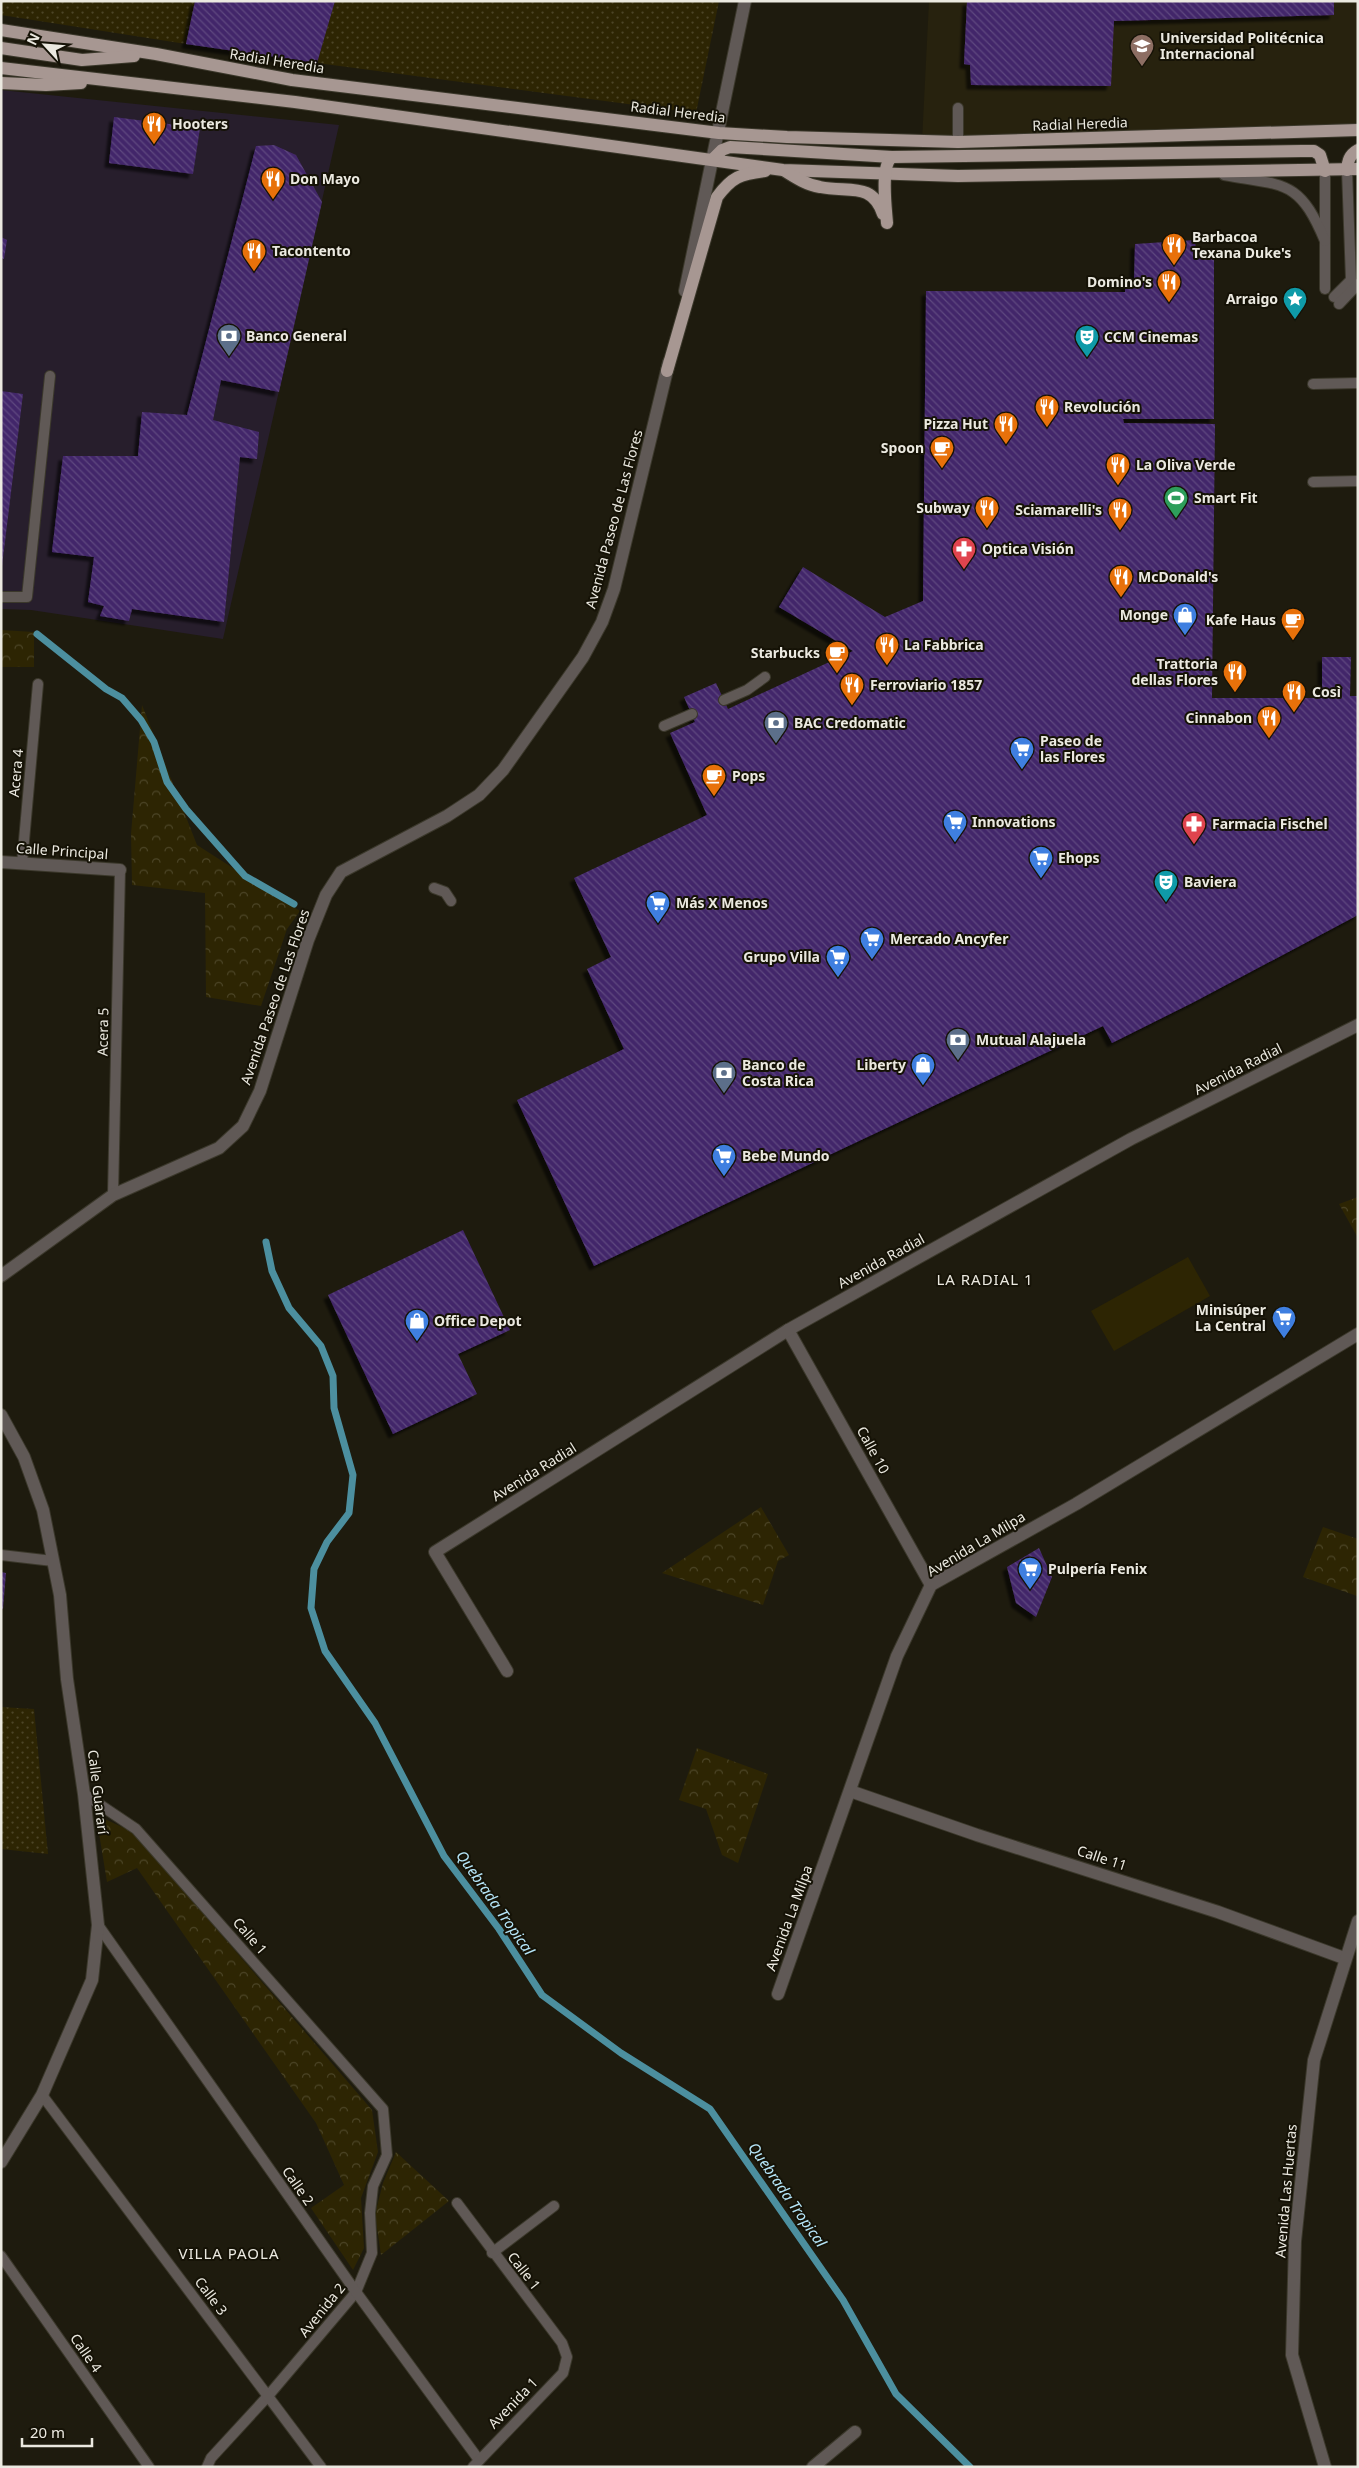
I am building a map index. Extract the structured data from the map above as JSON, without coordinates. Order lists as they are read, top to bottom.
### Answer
{
  "streets": {
    "main road": ["Radial Heredia"],
    "street": [
      "Avenida Paseo de Las Flores",
      "Calle Principal",
      "Avenida Radial",
      "Calle 10",
      "Avenida La Milpa",
      "Calle Guararí",
      "Calle 11",
      "Avenida Las Huertas"
    ],
    "lane": [
      "Acera 4",
      "Acera 5",
      "Calle 1",
      "Calle 2",
      "Calle 3",
      "Avenida 2",
      "Calle 4",
      "Avenida 1"
    ]
  },
  "crossings": [
    ["Radial Heredia", "Avenida Paseo de Las Flores"],
    ["Avenida Paseo de Las Flores", "Acera 5"],
    ["Acera 4", "Calle Principal"],
    ["Calle Principal", "Acera 5"],
    ["Avenida Radial", "Calle 10"],
    ["Calle 10", "Avenida La Milpa"],
    ["Avenida La Milpa", "Calle 11"],
    ["Calle Guararí", "Calle 1"],
    ["Calle Guararí", "Calle 2"],
    ["Calle Guararí", "Calle 3"],
    ["Calle 11", "Avenida Las Huertas"],
    ["Calle 1", "Avenida 2"],
    ["Calle 1", "Avenida 1"],
    ["Calle 2", "Avenida 2"],
    ["Calle 2", "Avenida 1"],
    ["Calle 3", "Avenida 2"]
  ],
  "districts": ["LA RADIAL 1", "VILLA PAOLA"],
  "water": ["Quebrada Tropical"],
  "places": {
    "school or university": ["Universidad Politécnica Internacional"],
    "restaurant": [
      "Hooters",
      "Don Mayo",
      "Barbacoa Texana Duke's",
      "Tacontento",
      "Domino's",
      "Revolución",
      "Pizza Hut",
      "La Oliva Verde",
      "Subway",
      "Sciamarelli's",
      "McDonald's",
      "La Fabbrica",
      "Trattoria dellas Flores",
      "Ferroviario 1857",
      "Così",
      "Cinnabon"
    ],
    "place": ["Arraigo"],
    "bank": [
      "Banco General",
      "BAC Credomatic",
      "Mutual Alajuela",
      "Banco de Costa Rica"
    ],
    "theatre": ["CCM Cinemas", "Baviera"],
    "cafe": [
      "Spoon",
      "Kafe Haus",
      "Starbucks",
      "Pops"
    ],
    "sports": ["Smart Fit"],
    "pharmacy": ["Optica Visión", "Farmacia Fischel"],
    "shop": ["Monge", "Liberty", "Office Depot"],
    "supermarket": [
      "Paseo de las Flores",
      "Innovations",
      "Ehops",
      "Más X Menos",
      "Mercado Ancyfer",
      "Grupo Villa",
      "Bebe Mundo",
      "Minisúper La Central",
      "Pulpería Fenix"
    ]
  },
  "scale_bar": "20 m",
  "north": "top left"
}
